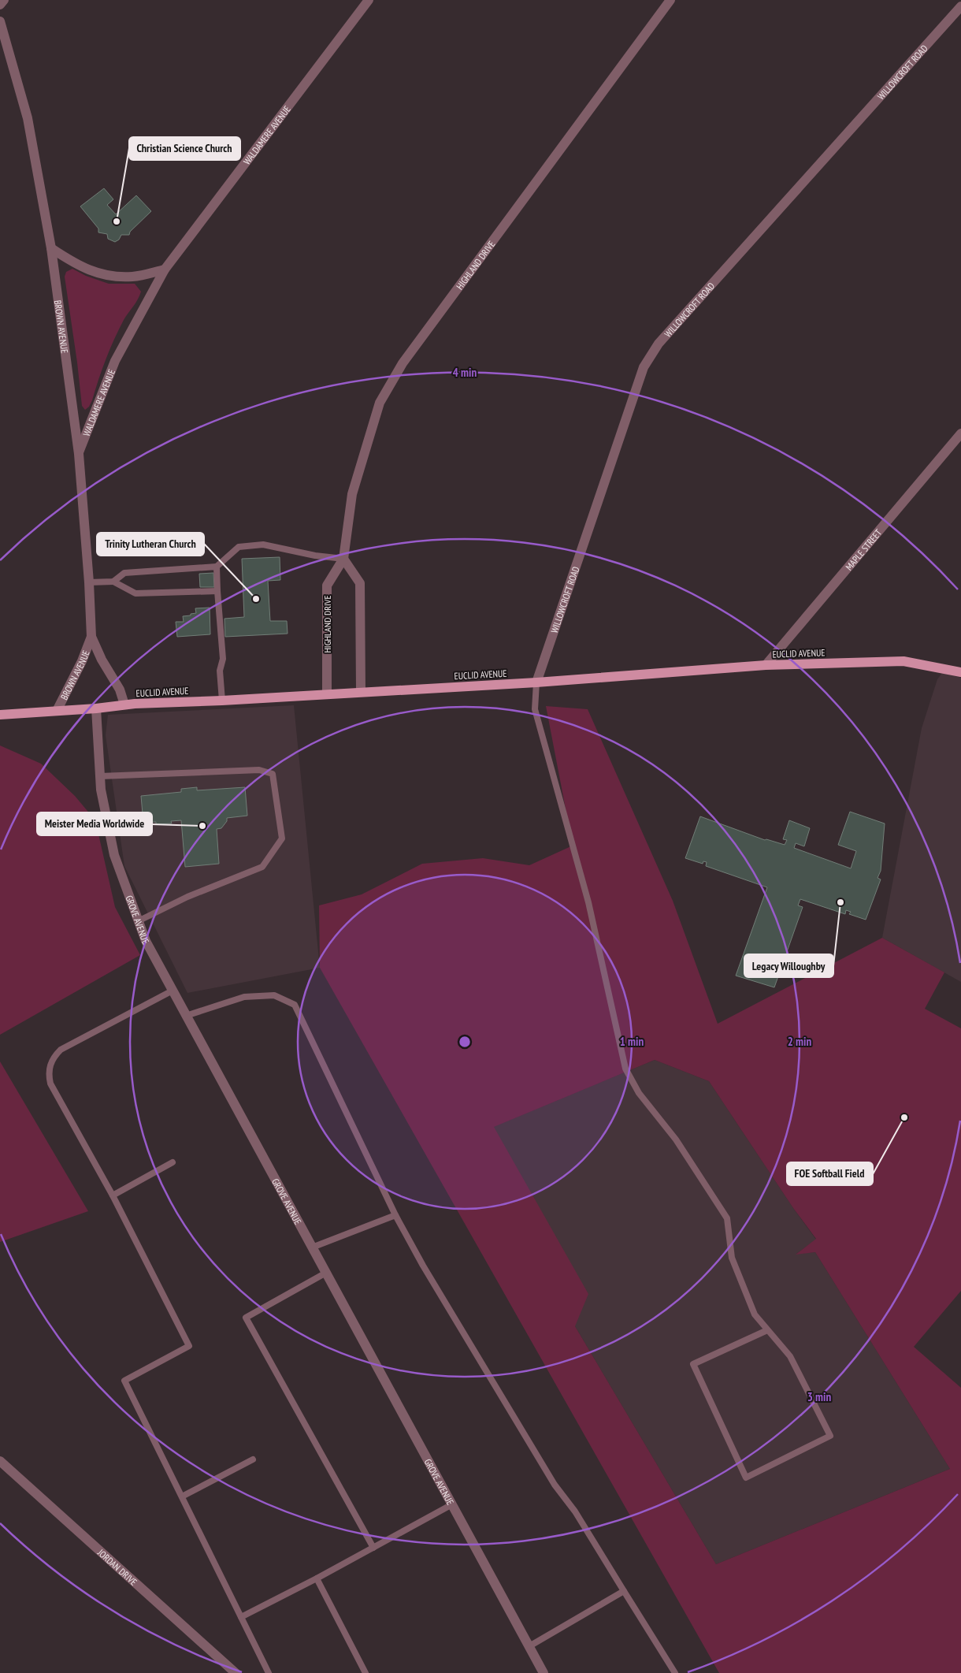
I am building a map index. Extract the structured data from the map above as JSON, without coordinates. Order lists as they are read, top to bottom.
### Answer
{
  "streets": {
    "main road": ["EUCLID AVENUE"],
    "street": [
      "WILLOWCROFT ROAD",
      "WALDAMERE AVENUE",
      "HIGHLAND DRIVE",
      "BROWN AVENUE",
      "MAPLE STREET",
      "GROVE AVENUE",
      "JORDAN DRIVE"
    ]
  },
  "crossings": [
    ["WILLOWCROFT ROAD", "EUCLID AVENUE"],
    ["WALDAMERE AVENUE", "BROWN AVENUE"],
    ["HIGHLAND DRIVE", "EUCLID AVENUE"],
    ["BROWN AVENUE", "EUCLID AVENUE"],
    ["MAPLE STREET", "EUCLID AVENUE"],
    ["EUCLID AVENUE", "GROVE AVENUE"]
  ],
  "places": [
    "Christian Science Church",
    "Trinity Lutheran Church",
    "Meister Media Worldwide",
    "Legacy Willoughby",
    "FOE Softball Field"
  ],
  "rings": [
    "4 min",
    "1 min",
    "2 min",
    "3 min"
  ]
}
